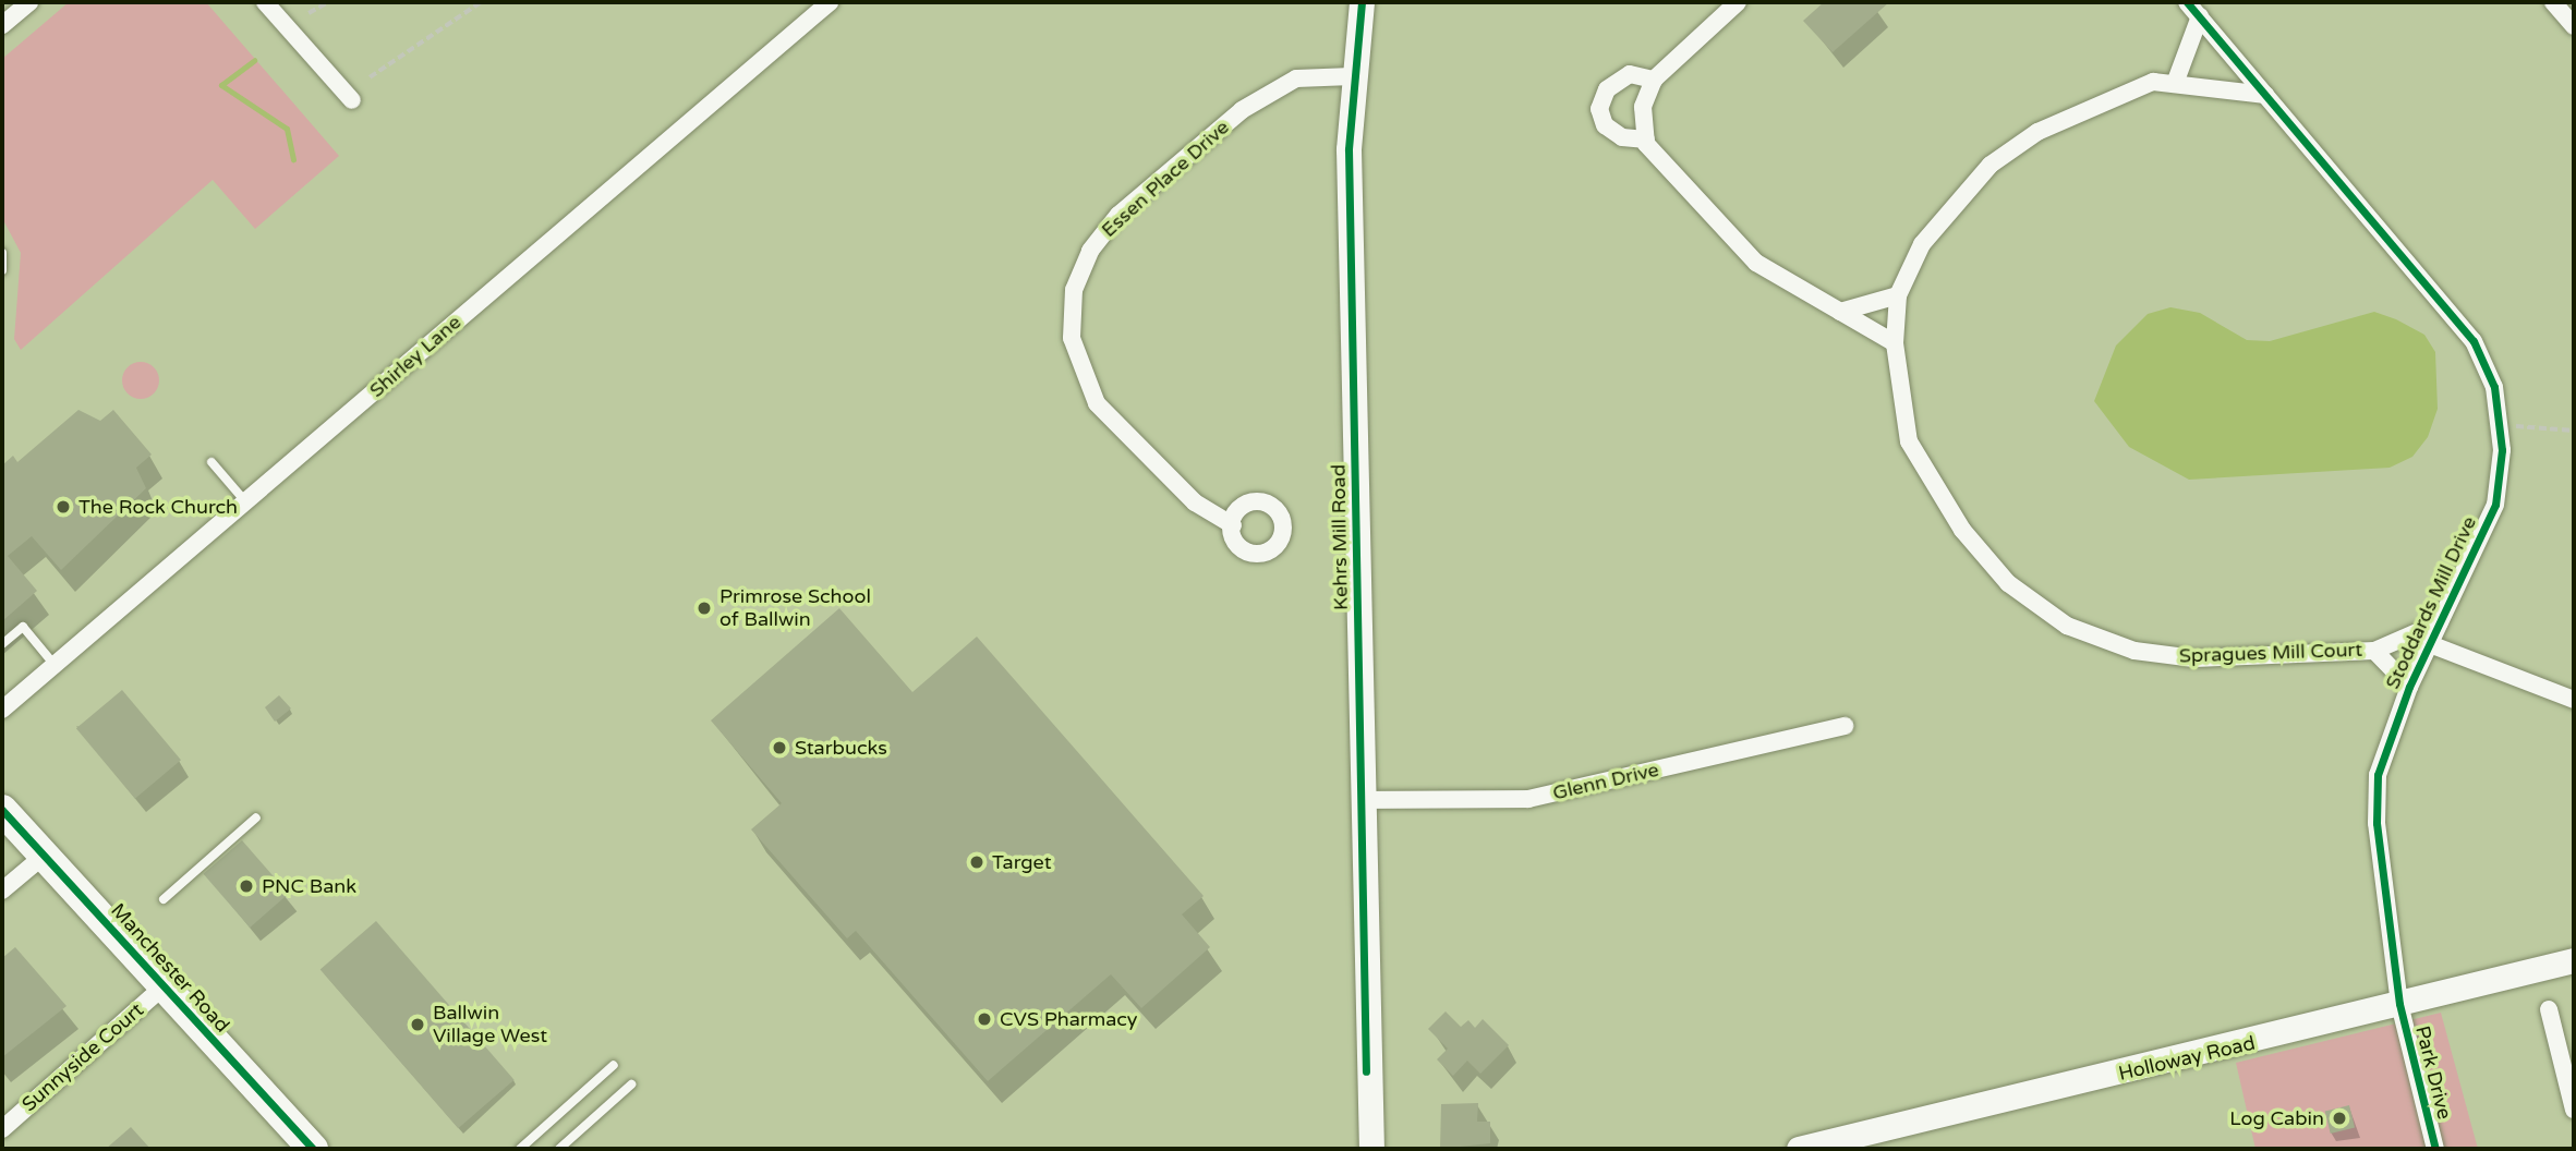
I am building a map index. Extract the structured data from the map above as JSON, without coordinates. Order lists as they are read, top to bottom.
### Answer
{
  "streets": {
    "highway": ["Manchester Road"],
    "street": [
      "Essen Place Drive",
      "Shirley Lane",
      "Kehrs Mill Road",
      "Stoddards Mill Drive",
      "Spragues Mill Court",
      "Glenn Drive",
      "Sunnyside Court",
      "Holloway Road",
      "Park Drive"
    ]
  },
  "crossings": [
    ["Essen Place Drive", "Kehrs Mill Road"],
    ["Kehrs Mill Road", "Glenn Drive"],
    ["Stoddards Mill Drive", "Spragues Mill Court"],
    ["Stoddards Mill Drive", "Holloway Road"],
    ["Stoddards Mill Drive", "Park Drive"],
    ["Manchester Road", "Sunnyside Court"],
    ["Holloway Road", "Park Drive"]
  ],
  "places": [
    "The Rock Church",
    "Primrose School of Ballwin",
    "Starbucks",
    "Target",
    "PNC Bank",
    "CVS Pharmacy",
    "Ballwin Village West",
    "Log Cabin"
  ]
}
